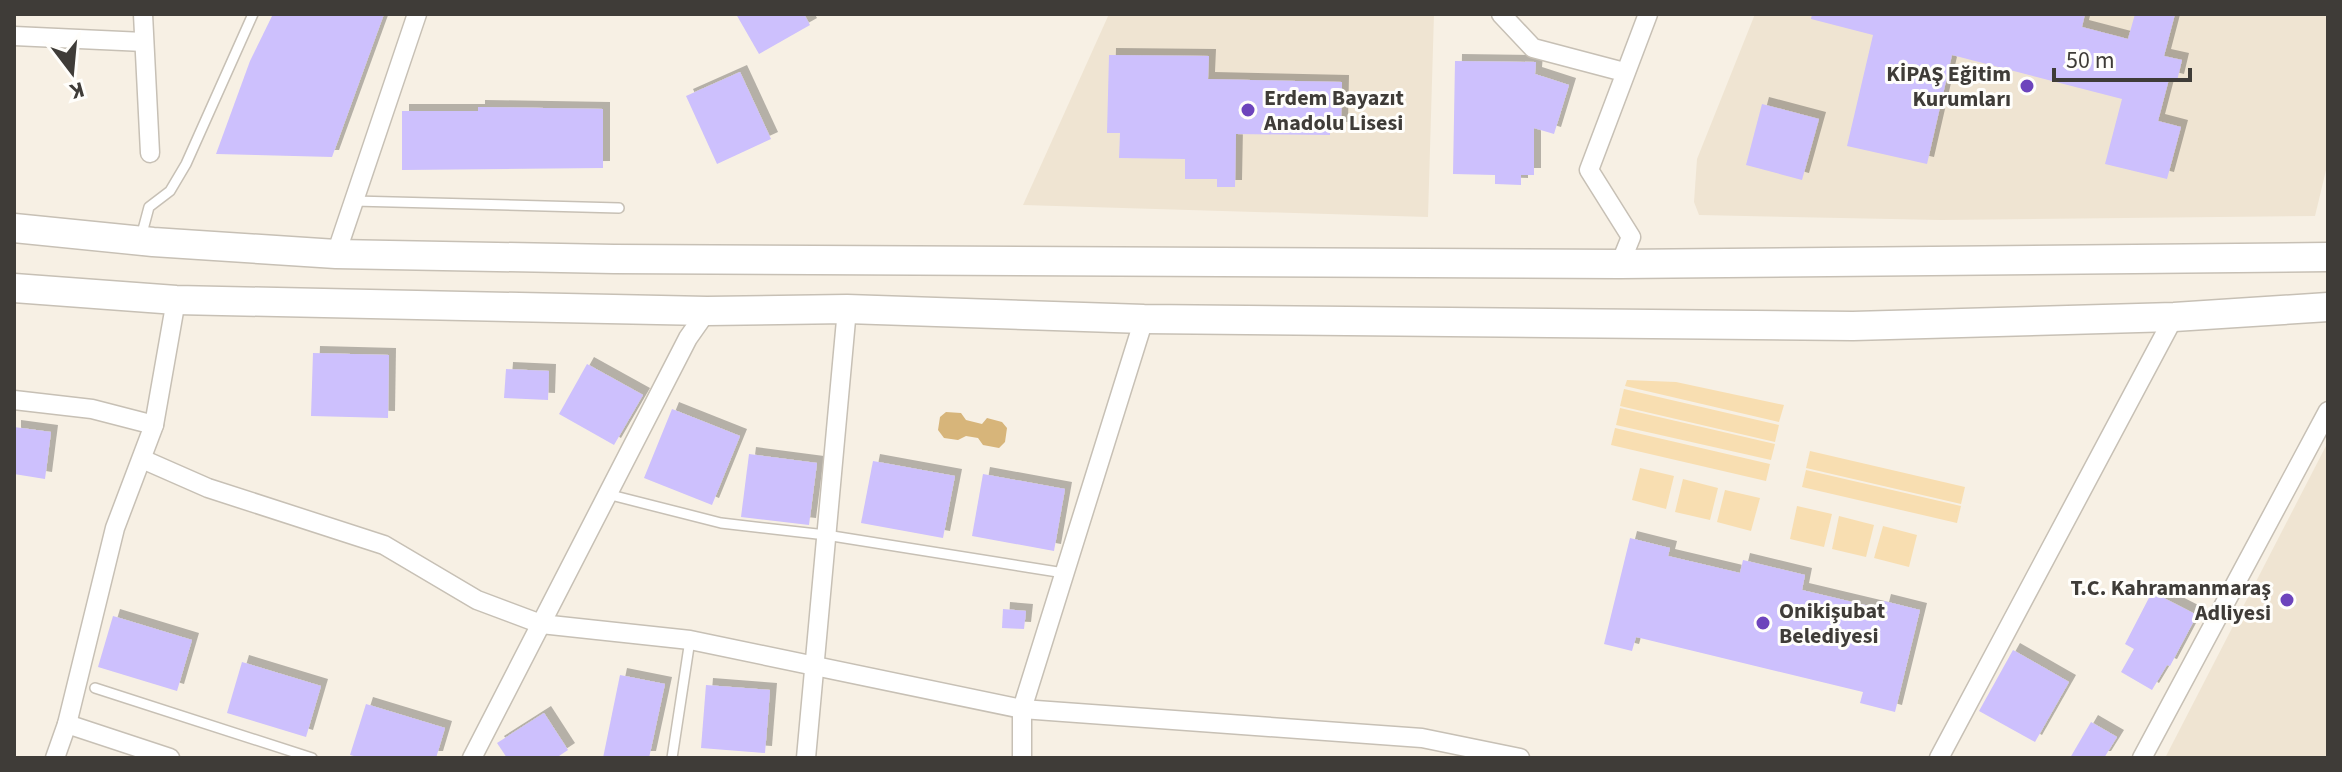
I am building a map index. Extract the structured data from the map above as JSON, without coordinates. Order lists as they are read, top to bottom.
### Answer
{
  "places": [
    "KİPAŞ Eğitim Kurumları",
    "Erdem Bayazıt Anadolu Lisesi",
    "T.C. Kahramanmaraş Adliyesi",
    "Onikişubat Belediyesi"
  ],
  "scale_bar": "50 m",
  "north": "bottom"
}
